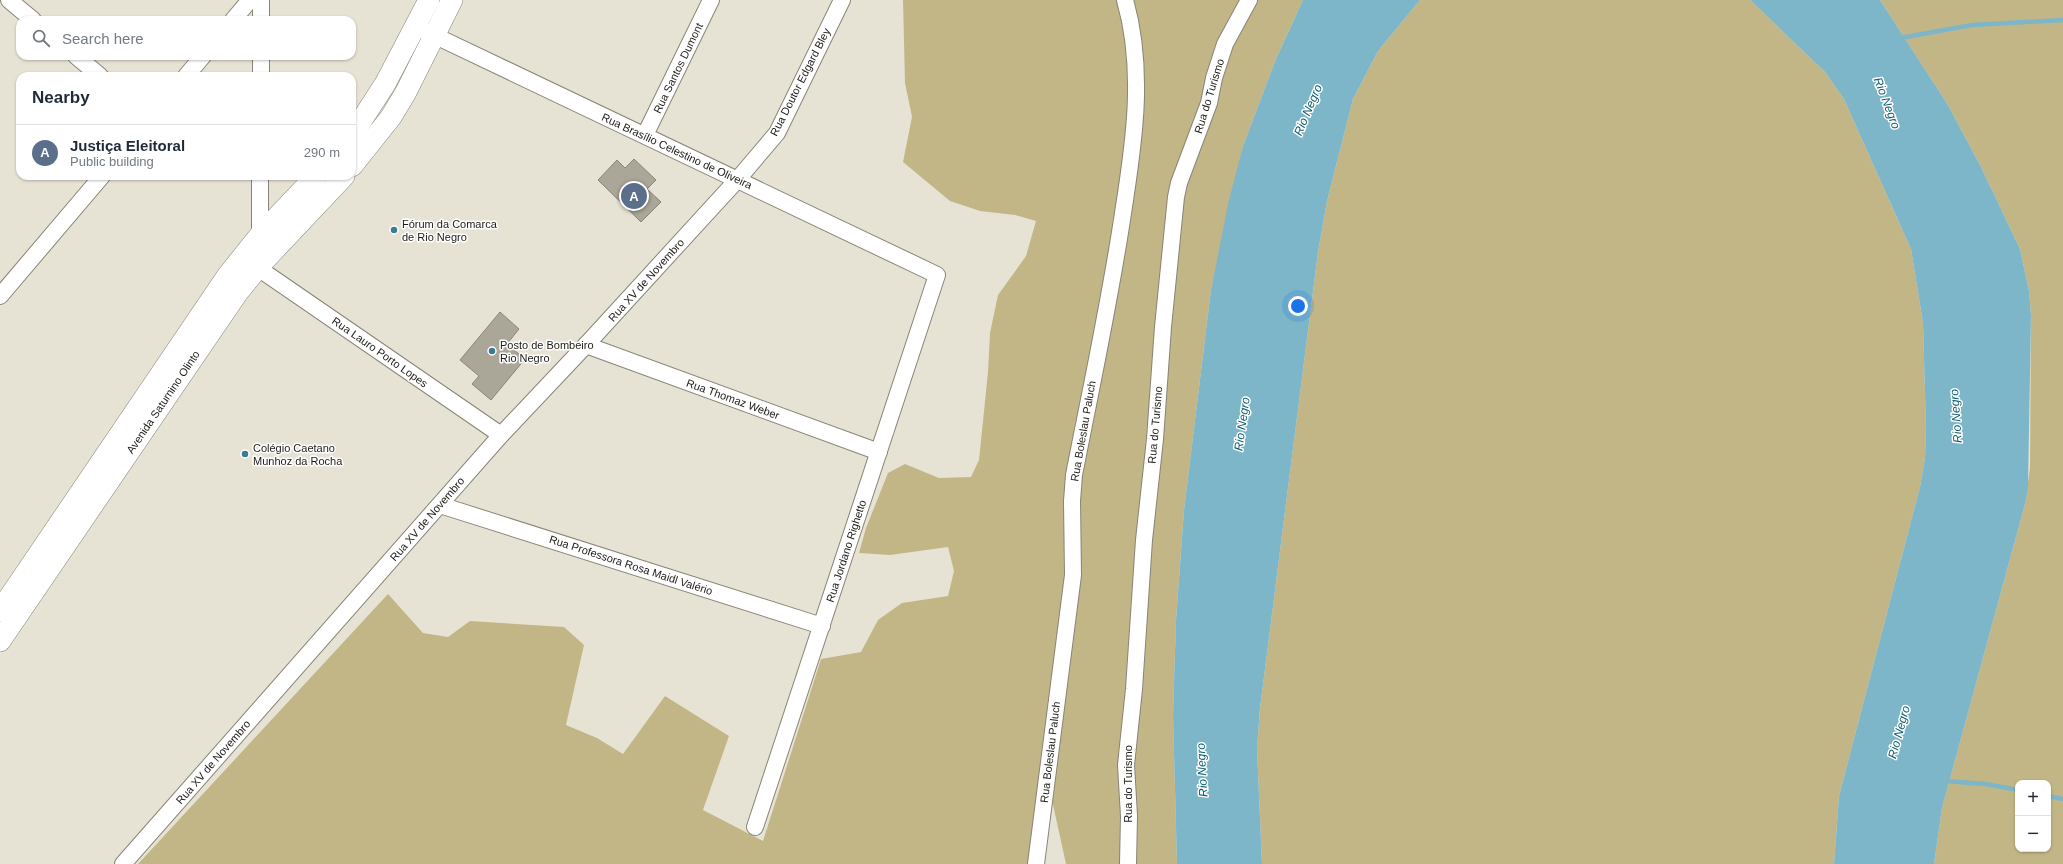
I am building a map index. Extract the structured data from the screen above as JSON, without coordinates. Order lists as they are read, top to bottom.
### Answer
{
  "streets": {
    "main road": ["Avenida Saturnino Olinto"],
    "street": [
      "Rua Santos Dumont",
      "Rua Doutor Edgard Bley",
      "Rua do Turismo",
      "Rua Brasílio Celestino de Oliveira",
      "Rua XV de Novembro",
      "Rua Lauro Porto Lopes",
      "Rua Thomaz Weber",
      "Rua Boleslau Paluch",
      "Rua Jordano Righetto",
      "Rua Professora Rosa Maidl Valério"
    ]
  },
  "crossings": [
    ["Rua Santos Dumont", "Rua Brasílio Celestino de Oliveira"],
    ["Rua Doutor Edgard Bley", "Rua Brasílio Celestino de Oliveira"],
    ["Rua Doutor Edgard Bley", "Rua XV de Novembro"],
    ["Rua Brasílio Celestino de Oliveira", "Rua XV de Novembro"],
    ["Rua Brasílio Celestino de Oliveira", "Rua Jordano Righetto"],
    ["Rua XV de Novembro", "Rua Lauro Porto Lopes"],
    ["Rua XV de Novembro", "Rua Thomaz Weber"],
    ["Rua XV de Novembro", "Rua Professora Rosa Maidl Valério"],
    ["Rua Lauro Porto Lopes", "Avenida Saturnino Olinto"],
    ["Rua Thomaz Weber", "Rua Jordano Righetto"],
    ["Rua Jordano Righetto", "Rua Professora Rosa Maidl Valério"]
  ],
  "water": ["Rio Negro"],
  "places": ["Fórum da Comarca de Rio Negro", "Posto de Bombeiro Rio Negro", "Colégio Caetano Munhoz da Rocha"],
  "page": {
    "search": "Search here",
    "heading": "Nearby",
    "list": [
      {
        "mark": "A",
        "name": "Justiça Eleitoral",
        "note": "Public building",
        "value": "290 m"
      }
    ],
    "pins": "A",
    "map_buttons": ["+", "−"]
  }
}
